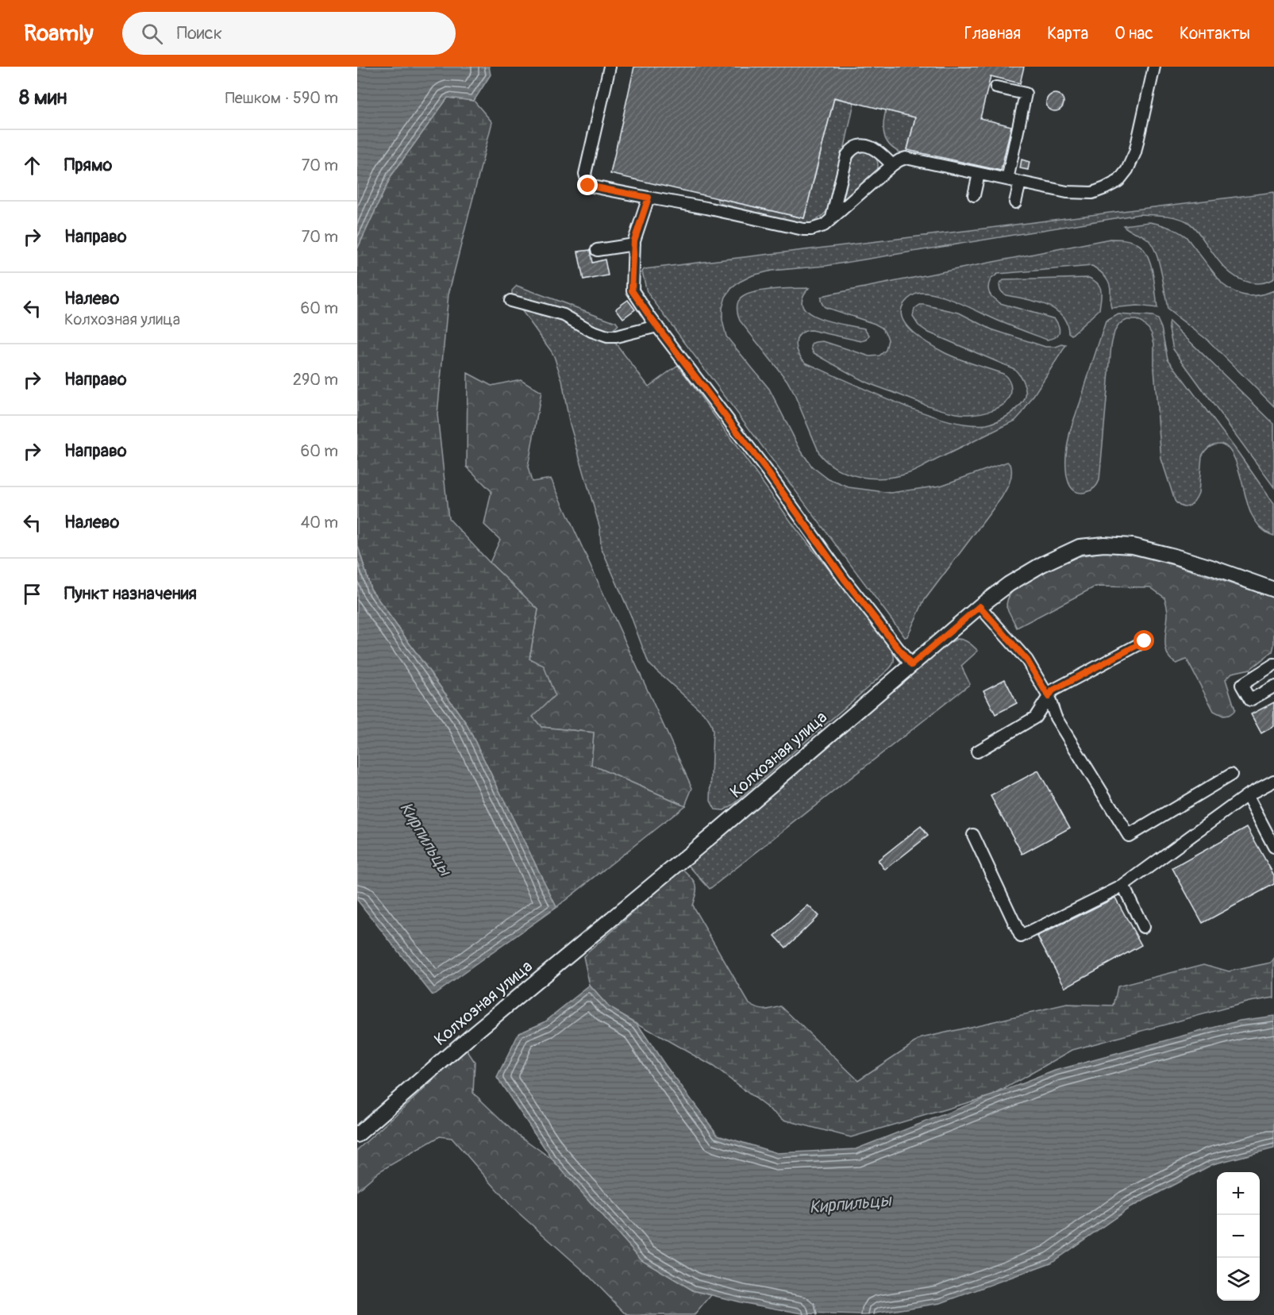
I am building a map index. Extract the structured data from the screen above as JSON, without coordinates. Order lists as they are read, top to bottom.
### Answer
{
  "streets": {
    "main road": ["Колхозная улица"]
  },
  "water": ["Кирпильцы"],
  "page": {
    "header": "Roamly",
    "search": "Поиск",
    "nav": [
      "Главная",
      "Карта",
      "О нас",
      "Контакты"
    ],
    "heading": ["8 мин", "Пешком · 590 m"],
    "list": [
      ["Прямо", "70 m"],
      ["Направо", "70 m"],
      ["Налево", "Колхозная улица", "60 m"],
      ["Направо", "290 m"],
      ["Направо", "60 m"],
      ["Налево", "40 m"],
      "Пункт назначения"
    ],
    "map_buttons": ["+", "−"]
  }
}
